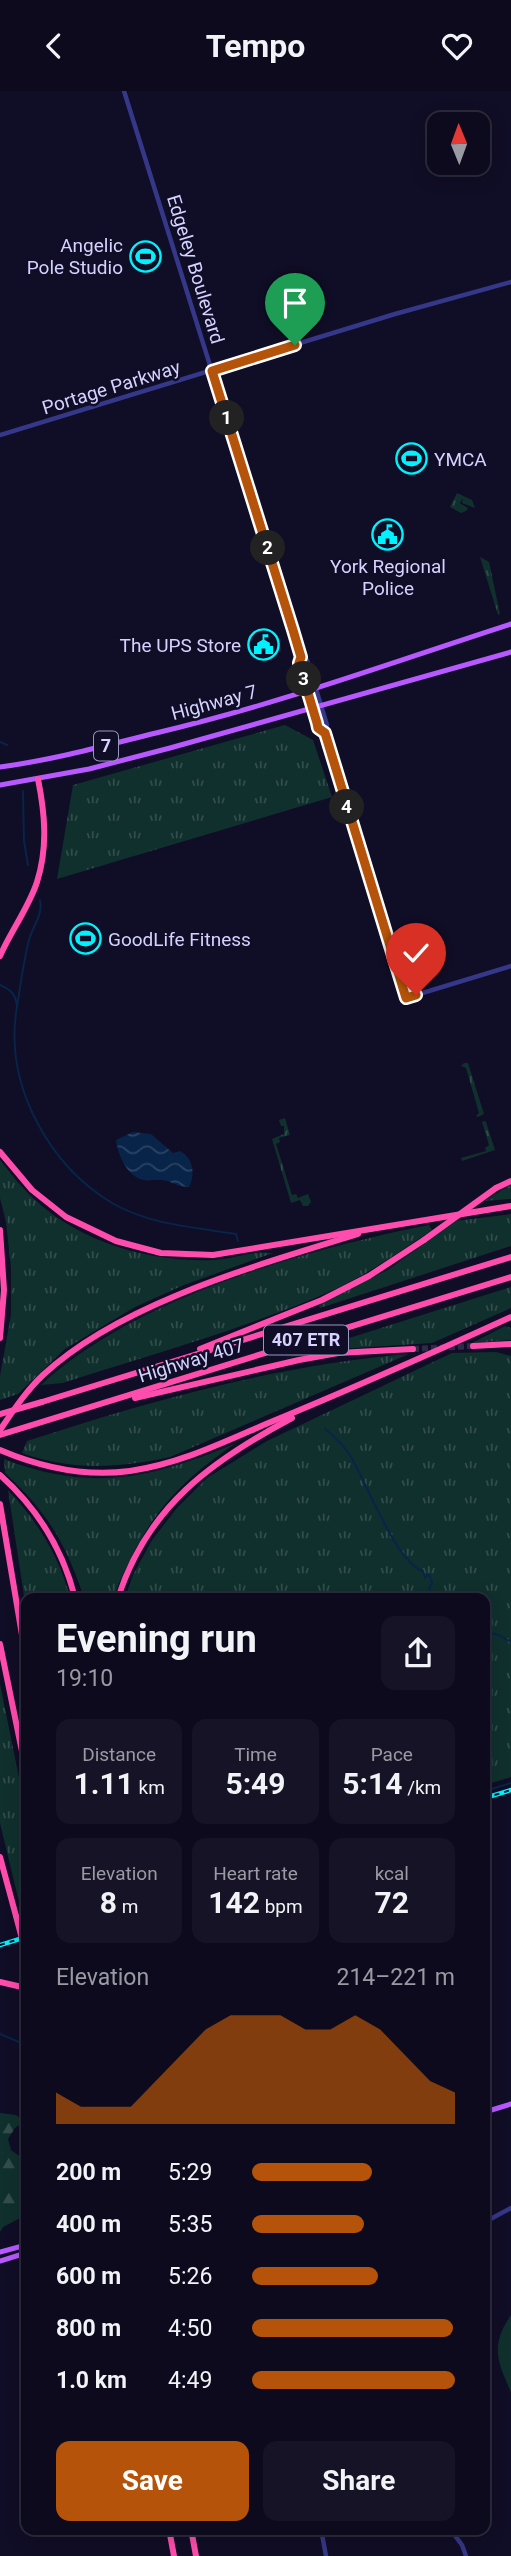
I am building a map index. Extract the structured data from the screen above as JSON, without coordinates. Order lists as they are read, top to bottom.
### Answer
{
  "streets": {
    "highway": ["407 ETR", "Highway 407"],
    "main road": ["Highway 7", "7"],
    "street": ["Edgeley Boulevard", "Portage Parkway"]
  },
  "crossings": [
    ["Edgeley Boulevard", "Portage Parkway"],
    ["Edgeley Boulevard", "Highway 7"]
  ],
  "places": {
    "sports": ["Angelic Pole Studio", "YMCA", "GoodLife Fitness"],
    "public building": ["York Regional Police", "The UPS Store"]
  },
  "north": "top",
  "page": {
    "header": "Tempo",
    "pins": [
      "1",
      "2",
      "3",
      "4"
    ],
    "heading": ["Evening run", "19:10"],
    "stats": [
      ["Distance", "1.11 km"],
      ["Time", "5:49"],
      ["Pace", "5:14 /km"],
      ["Elevation", "8 m"],
      ["Heart rate", "142 bpm"],
      ["kcal", "72"]
    ],
    "chart": ["Elevation", "214–221 m"],
    "list": [
      {
        "name": "200 m",
        "note": "5:29"
      },
      {
        "name": "400 m",
        "note": "5:35"
      },
      {
        "name": "600 m",
        "note": "5:26"
      },
      {
        "name": "800 m",
        "note": "4:50"
      },
      {
        "name": "1.0 km",
        "note": "4:49"
      }
    ],
    "buttons": ["Save", "Share"]
  }
}
